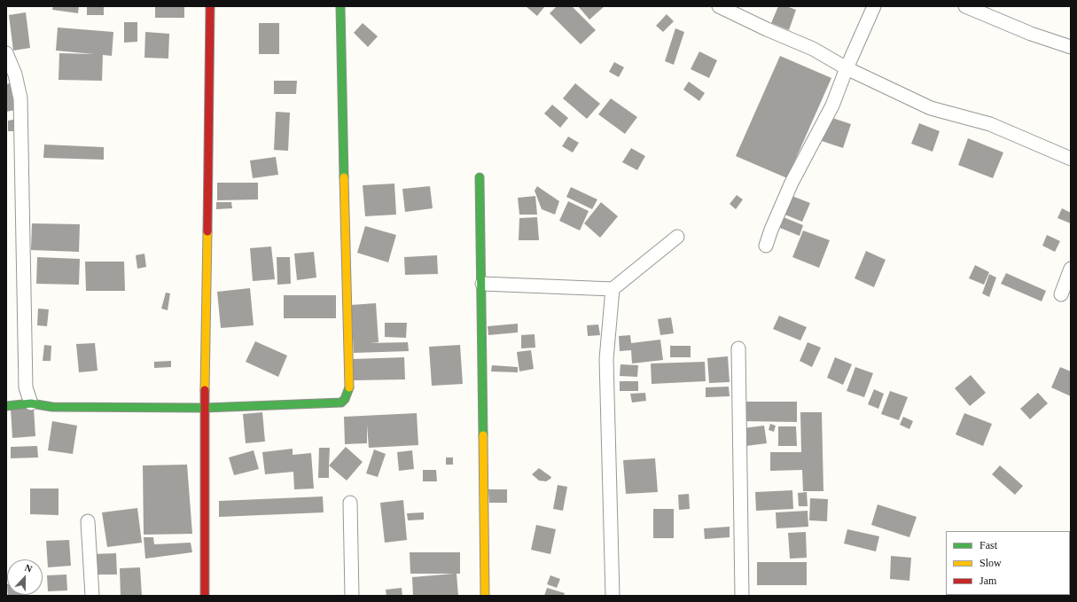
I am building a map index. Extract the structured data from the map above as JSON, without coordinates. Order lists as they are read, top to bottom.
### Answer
{
  "legend": ["Fast", "Slow", "Jam"],
  "north": "top"
}
